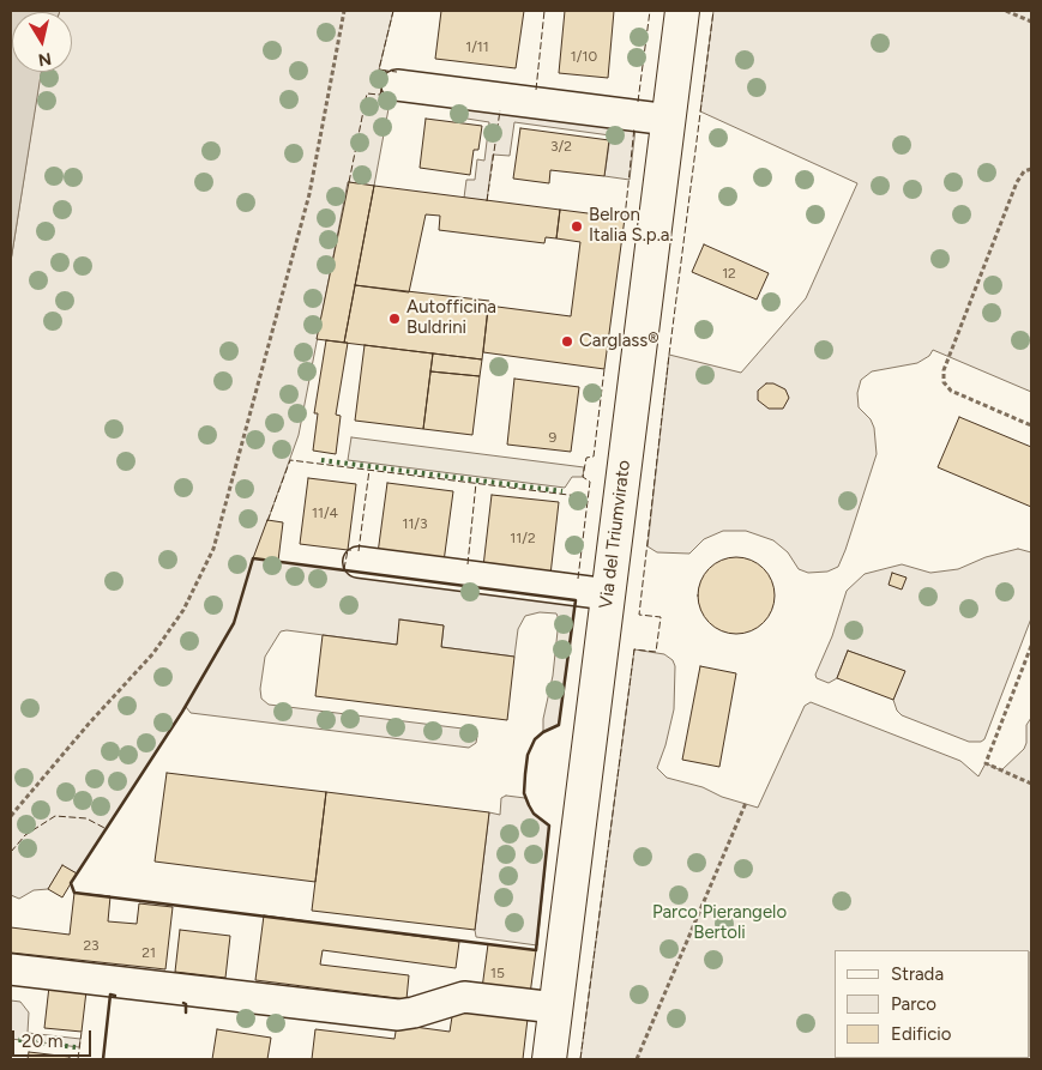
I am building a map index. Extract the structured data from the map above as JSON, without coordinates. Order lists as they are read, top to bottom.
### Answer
{
  "streets": {
    "main road": ["Via del Triumvirato"]
  },
  "parks": ["Parco Pierangelo Bertoli"],
  "places": ["Belron Italia S.p.a.", "Autofficina Buldrini", "Carglass®"],
  "house_numbers": [
    "1/11",
    "1/10",
    "3/2",
    "12",
    "9",
    "11/4",
    "11/3",
    "11/2",
    "23",
    "21",
    "15"
  ],
  "legend": ["Strada", "Parco", "Edificio"],
  "scale_bar": "20 m",
  "north": "bottom"
}
